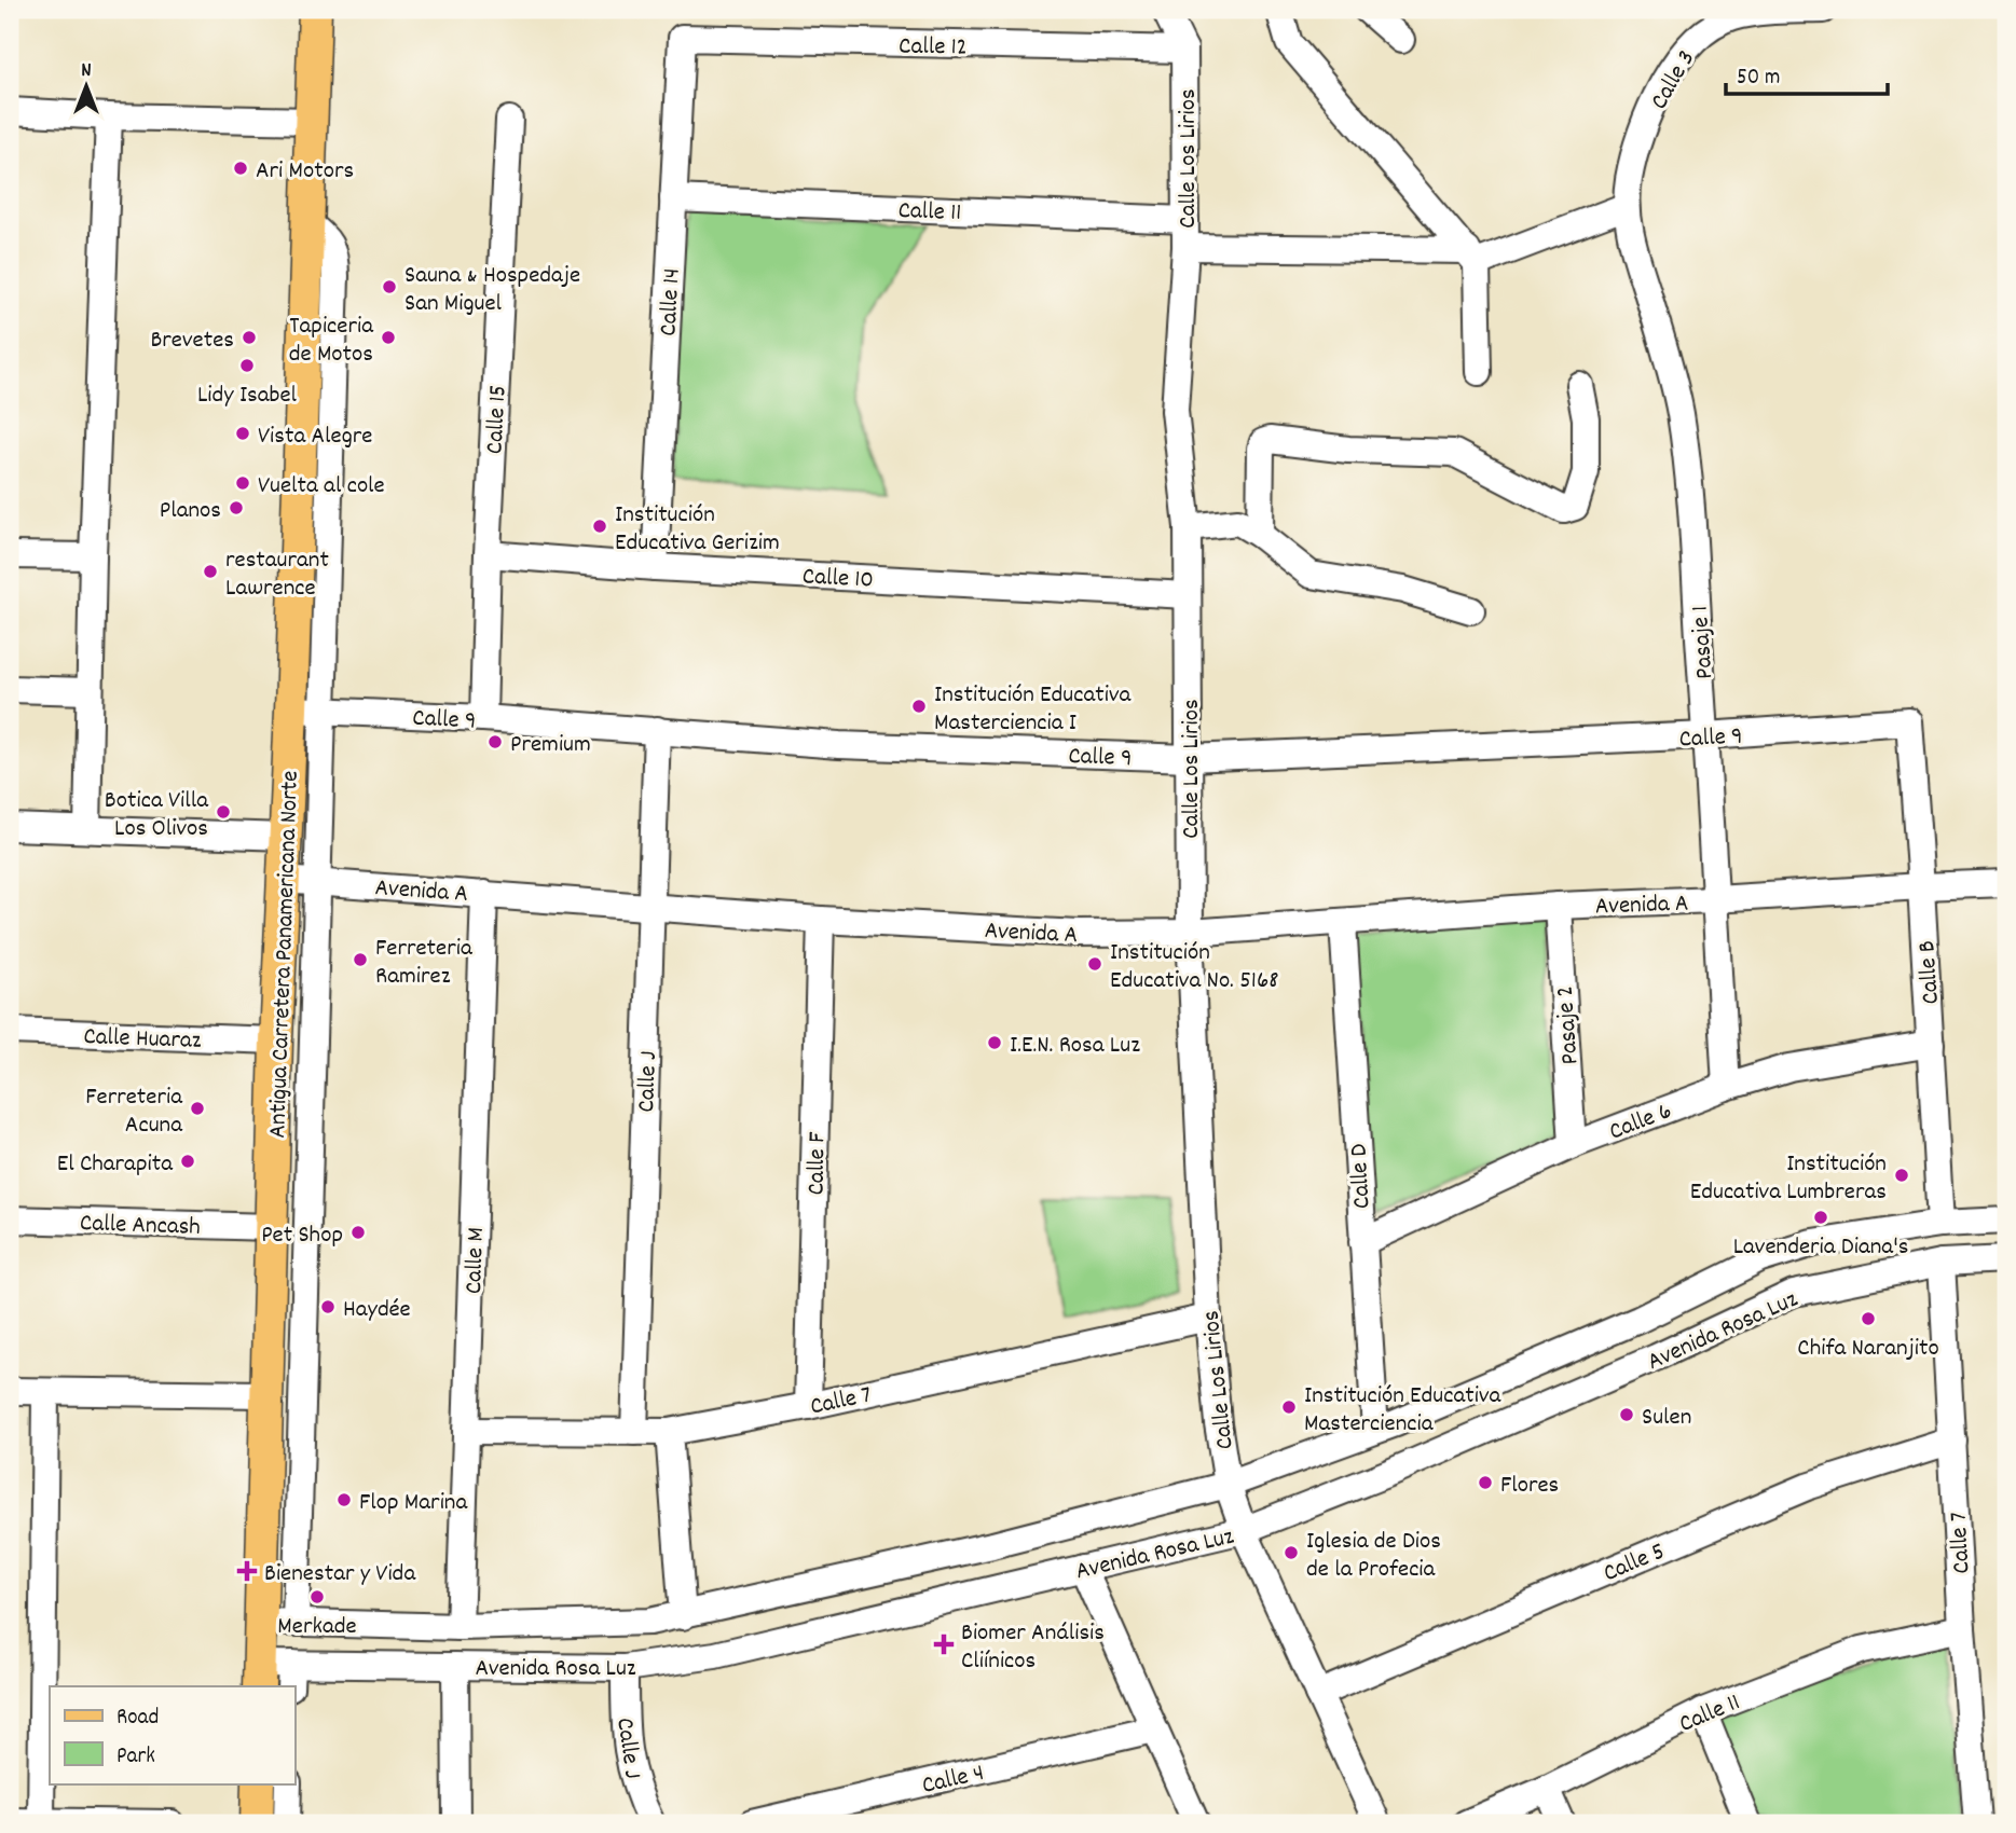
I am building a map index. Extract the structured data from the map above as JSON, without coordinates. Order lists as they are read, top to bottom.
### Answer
{
  "streets": {
    "main road": ["Antigua Carretera Panamericana Norte"],
    "street": [
      "Calle 12",
      "Calle 3",
      "Calle Los Lirios",
      "Calle 11",
      "Calle 14",
      "Calle 15",
      "Calle 10",
      "Pasaje 1",
      "Calle 9",
      "Avenida A",
      "Calle B",
      "Pasaje 2",
      "Calle Huaraz",
      "Calle J",
      "Calle 6",
      "Calle F",
      "Calle D",
      "Calle Ancash",
      "Calle M",
      "Avenida Rosa Luz",
      "Calle 7",
      "Calle 5",
      "Calle 4"
    ]
  },
  "crossings": [
    ["Calle 12", "Calle Los Lirios"],
    ["Calle 12", "Calle 14"],
    ["Calle 3", "Pasaje 1"],
    ["Calle Los Lirios", "Calle 11"],
    ["Calle Los Lirios", "Calle 10"],
    ["Calle Los Lirios", "Calle 9"],
    ["Calle Los Lirios", "Avenida A"],
    ["Calle Los Lirios", "Avenida Rosa Luz"],
    ["Calle Los Lirios", "Calle 7"],
    ["Calle 11", "Calle 14"],
    ["Calle 11", "Calle 7"],
    ["Calle 14", "Calle 10"],
    ["Calle 15", "Calle 10"],
    ["Calle 15", "Calle 9"],
    ["Pasaje 1", "Calle 9"],
    ["Pasaje 1", "Avenida A"],
    ["Pasaje 1", "Calle 6"],
    ["Calle 9", "Antigua Carretera Panamericana Norte"],
    ["Calle 9", "Calle B"],
    ["Calle 9", "Calle J"],
    ["Avenida A", "Antigua Carretera Panamericana Norte"],
    ["Avenida A", "Calle B"],
    ["Avenida A", "Pasaje 2"],
    ["Avenida A", "Calle J"],
    ["Avenida A", "Calle F"],
    ["Avenida A", "Calle D"],
    ["Avenida A", "Calle M"],
    ["Antigua Carretera Panamericana Norte", "Calle Huaraz"],
    ["Antigua Carretera Panamericana Norte", "Calle Ancash"],
    ["Antigua Carretera Panamericana Norte", "Avenida Rosa Luz"],
    ["Calle B", "Calle 6"],
    ["Calle B", "Avenida Rosa Luz"],
    ["Pasaje 2", "Calle 6"],
    ["Calle J", "Avenida Rosa Luz"],
    ["Calle J", "Calle 7"],
    ["Calle 6", "Calle D"],
    ["Calle F", "Calle 7"],
    ["Calle D", "Avenida Rosa Luz"],
    ["Calle M", "Avenida Rosa Luz"],
    ["Calle M", "Calle 7"],
    ["Avenida Rosa Luz", "Calle 7"],
    ["Calle 7", "Calle 5"]
  ],
  "places": {
    "other": [
      "Ari Motors",
      "Sauna & Hospedaje San Miguel",
      "Brevetes",
      "Tapiceria de Motos",
      "Lidy Isabel",
      "Vista Alegre",
      "Vuelta al cole",
      "Planos",
      "Institución Educativa Gerizim",
      "restaurant Lawrence",
      "Institución Educativa Masterciencia I",
      "Premium",
      "Botica Villa Los Olivos",
      "Ferreteria Ramirez",
      "Institución Educativa No. 5168",
      "I.E.N. Rosa Luz",
      "Ferreteria Acuna",
      "El Charapita",
      "Institución Educativa Lumbreras",
      "Lavenderia Diana's",
      "Pet Shop",
      "Haydée",
      "Chifa Naranjito",
      "Institución Educativa Masterciencia",
      "Sulen",
      "Flores",
      "Flop Marina",
      "Iglesia de Dios de la Profecia",
      "Merkade"
    ],
    "health": ["Bienestar y Vida", "Biomer Análisis Cliínicos"]
  },
  "legend": ["Road", "Park"],
  "scale_bar": "50 m",
  "north": "top"
}
